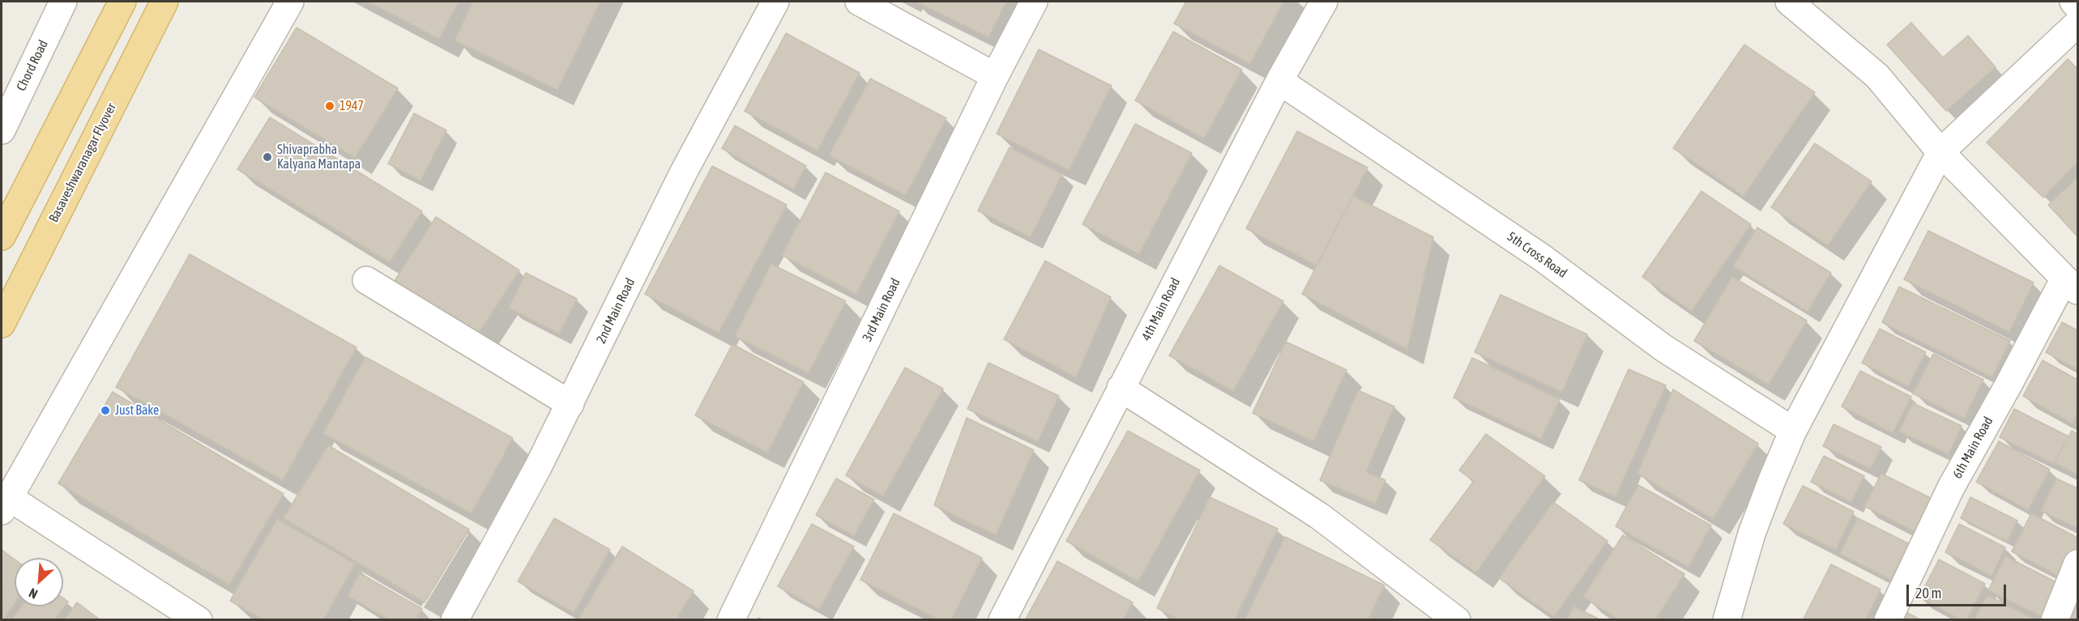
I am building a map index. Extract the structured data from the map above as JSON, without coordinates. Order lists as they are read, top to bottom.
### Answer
{
  "streets": {
    "main road": ["Basaveshwaranagar Flyover"],
    "street": [
      "Chord Road",
      "5th Cross Road",
      "4th Main Road",
      "3rd Main Road",
      "2nd Main Road",
      "6th Main Road"
    ]
  },
  "crossings": [
    ["5th Cross Road", "4th Main Road"]
  ],
  "places": ["1947", "Shivaprabha Kalyana Mantapa", "Just Bake"],
  "scale_bar": "20 m",
  "north": "bottom left"
}
